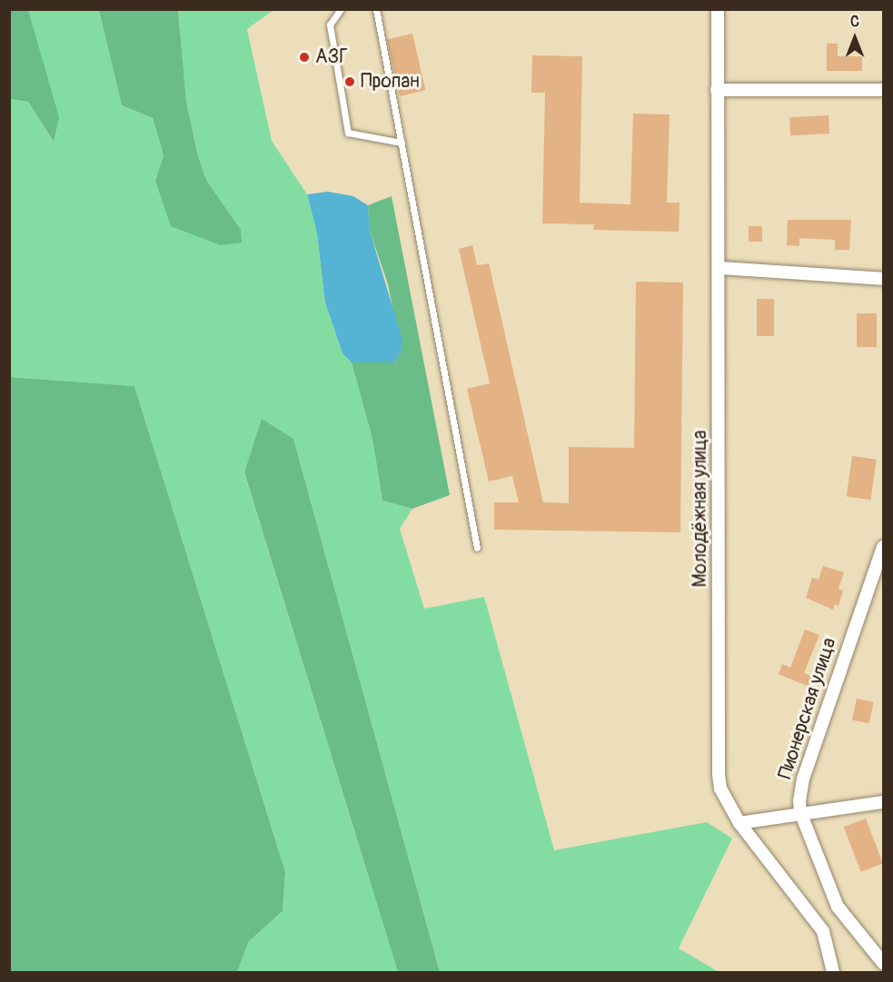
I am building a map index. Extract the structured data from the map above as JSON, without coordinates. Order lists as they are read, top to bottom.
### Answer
{
  "streets": {
    "street": ["Молодёжная улица", "Пионерская улица"]
  },
  "places": ["АЗГ", "Пропан"],
  "north": "top"
}
